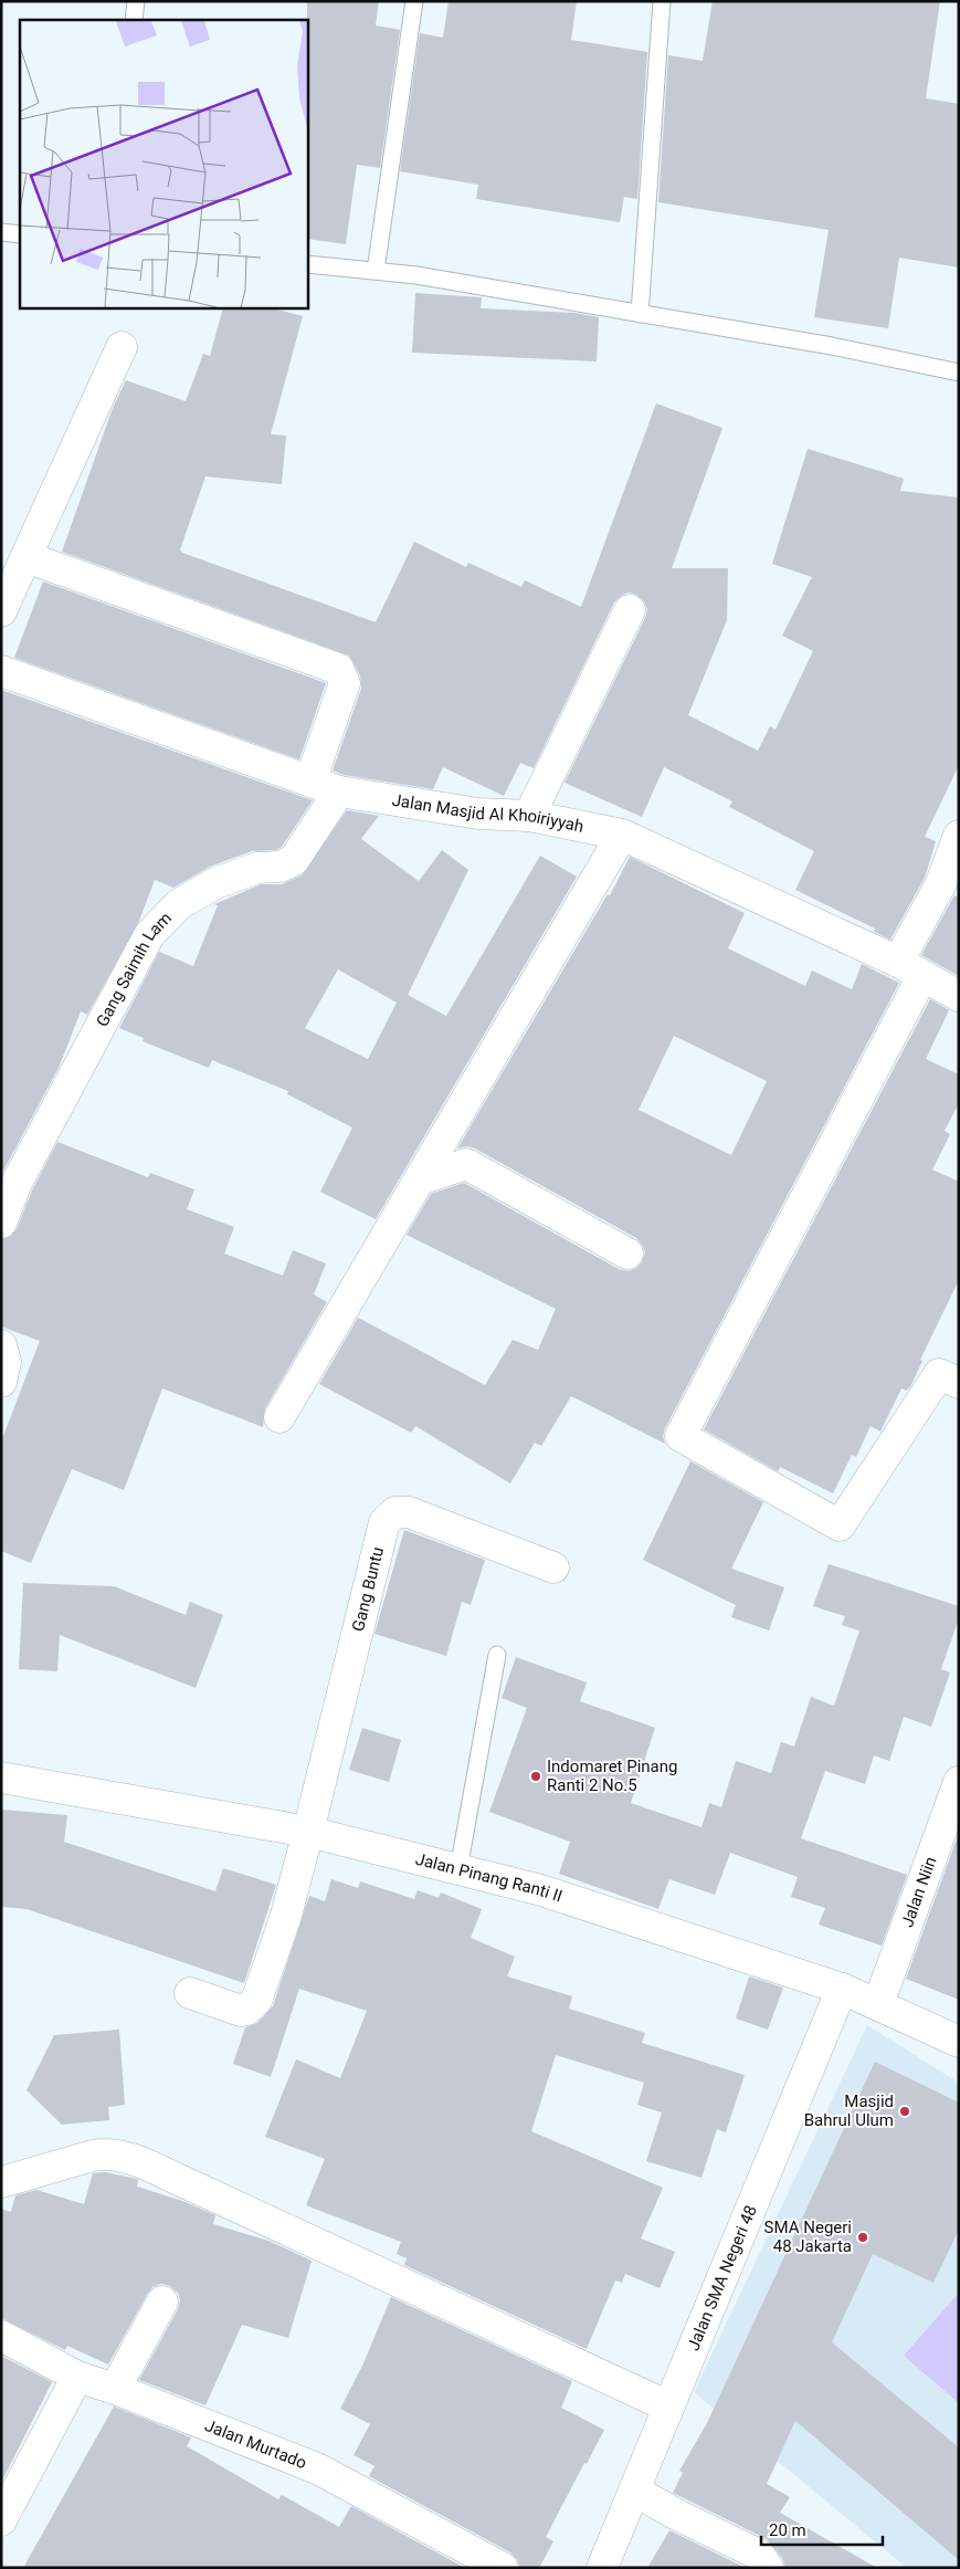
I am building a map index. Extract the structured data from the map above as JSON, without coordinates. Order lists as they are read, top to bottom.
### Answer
{
  "streets": {
    "street": [
      "Jalan Masjid Al Khoiriyyah",
      "Gang Saimih Lam",
      "Gang Buntu",
      "Jalan Pinang Ranti II",
      "Jalan Niin",
      "Jalan SMA Negeri 48",
      "Jalan Murtado"
    ]
  },
  "crossings": [
    ["Jalan Masjid Al Khoiriyyah", "Gang Saimih Lam"],
    ["Gang Buntu", "Jalan Pinang Ranti II"],
    ["Jalan Pinang Ranti II", "Jalan Niin"],
    ["Jalan Pinang Ranti II", "Jalan SMA Negeri 48"]
  ],
  "places": ["Indomaret Pinang Ranti 2 No.5", "Masjid Bahrul Ulum", "SMA Negeri 48 Jakarta"],
  "scale_bar": "20 m"
}
